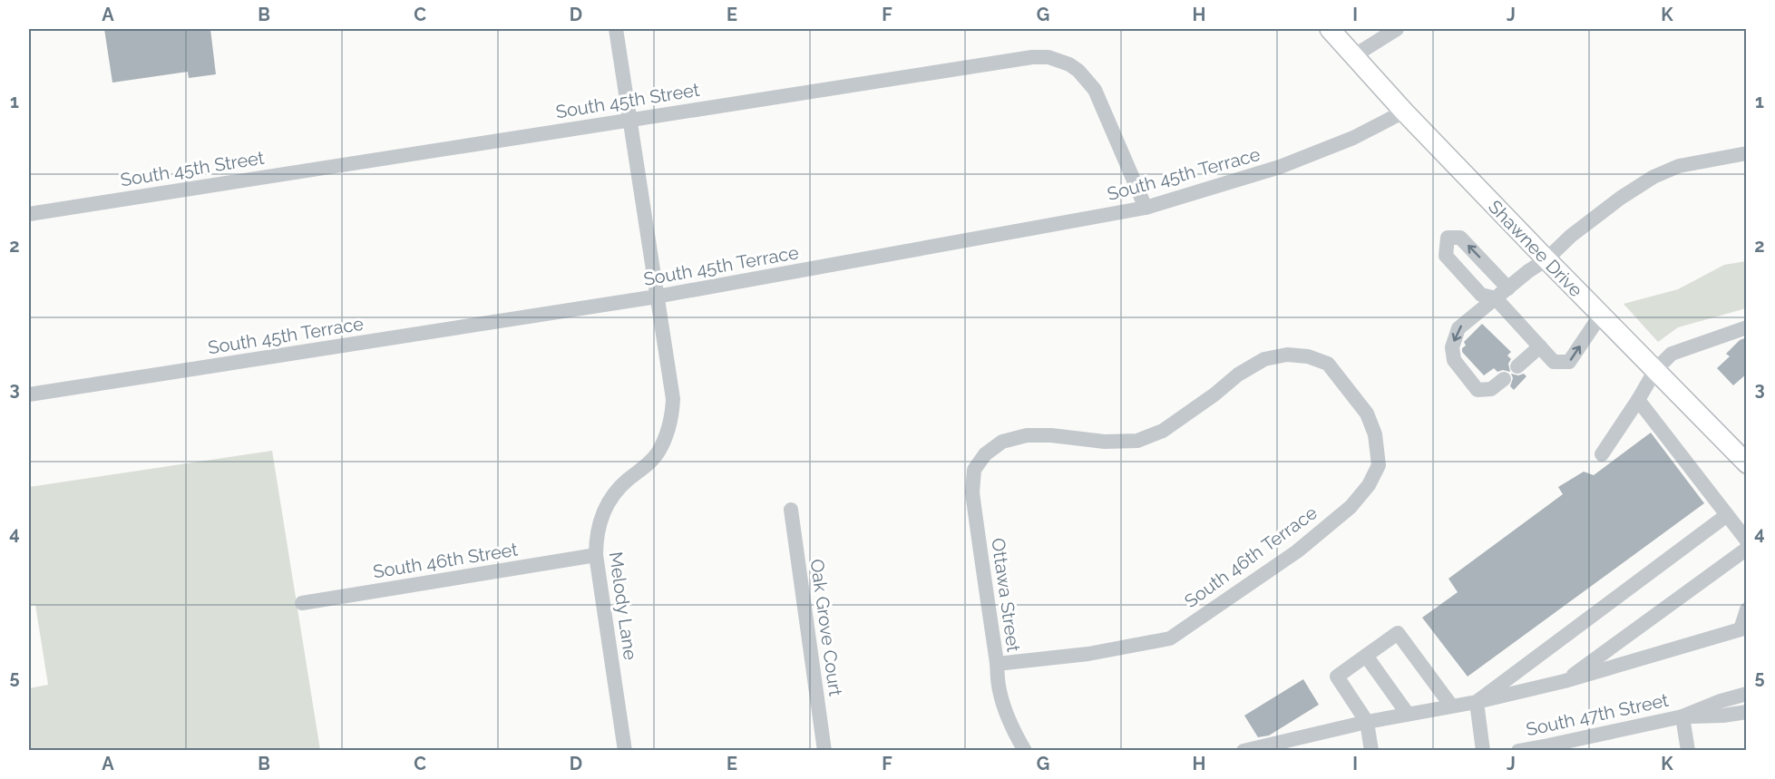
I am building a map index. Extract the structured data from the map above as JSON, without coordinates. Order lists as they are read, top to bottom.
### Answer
{
  "streets": {
    "main road": ["Shawnee Drive"],
    "street": [
      "South 45th Street",
      "South 45th Terrace",
      "South 46th Terrace",
      "South 46th Street",
      "Ottawa Street",
      "Melody Lane",
      "Oak Grove Court",
      "South 47th Street"
    ]
  },
  "crossings": [
    ["South 45th Street", "South 45th Terrace"],
    ["South 45th Street", "Melody Lane"],
    ["South 45th Terrace", "Shawnee Drive"],
    ["South 45th Terrace", "Melody Lane"],
    ["South 46th Terrace", "Ottawa Street"],
    ["South 46th Street", "Melody Lane"]
  ],
  "grid": {
    "columns": [
      "A",
      "B",
      "C",
      "D",
      "E",
      "F",
      "G",
      "H",
      "I",
      "J",
      "K"
    ],
    "rows": [
      "1",
      "2",
      "3",
      "4",
      "5"
    ]
  }
}
